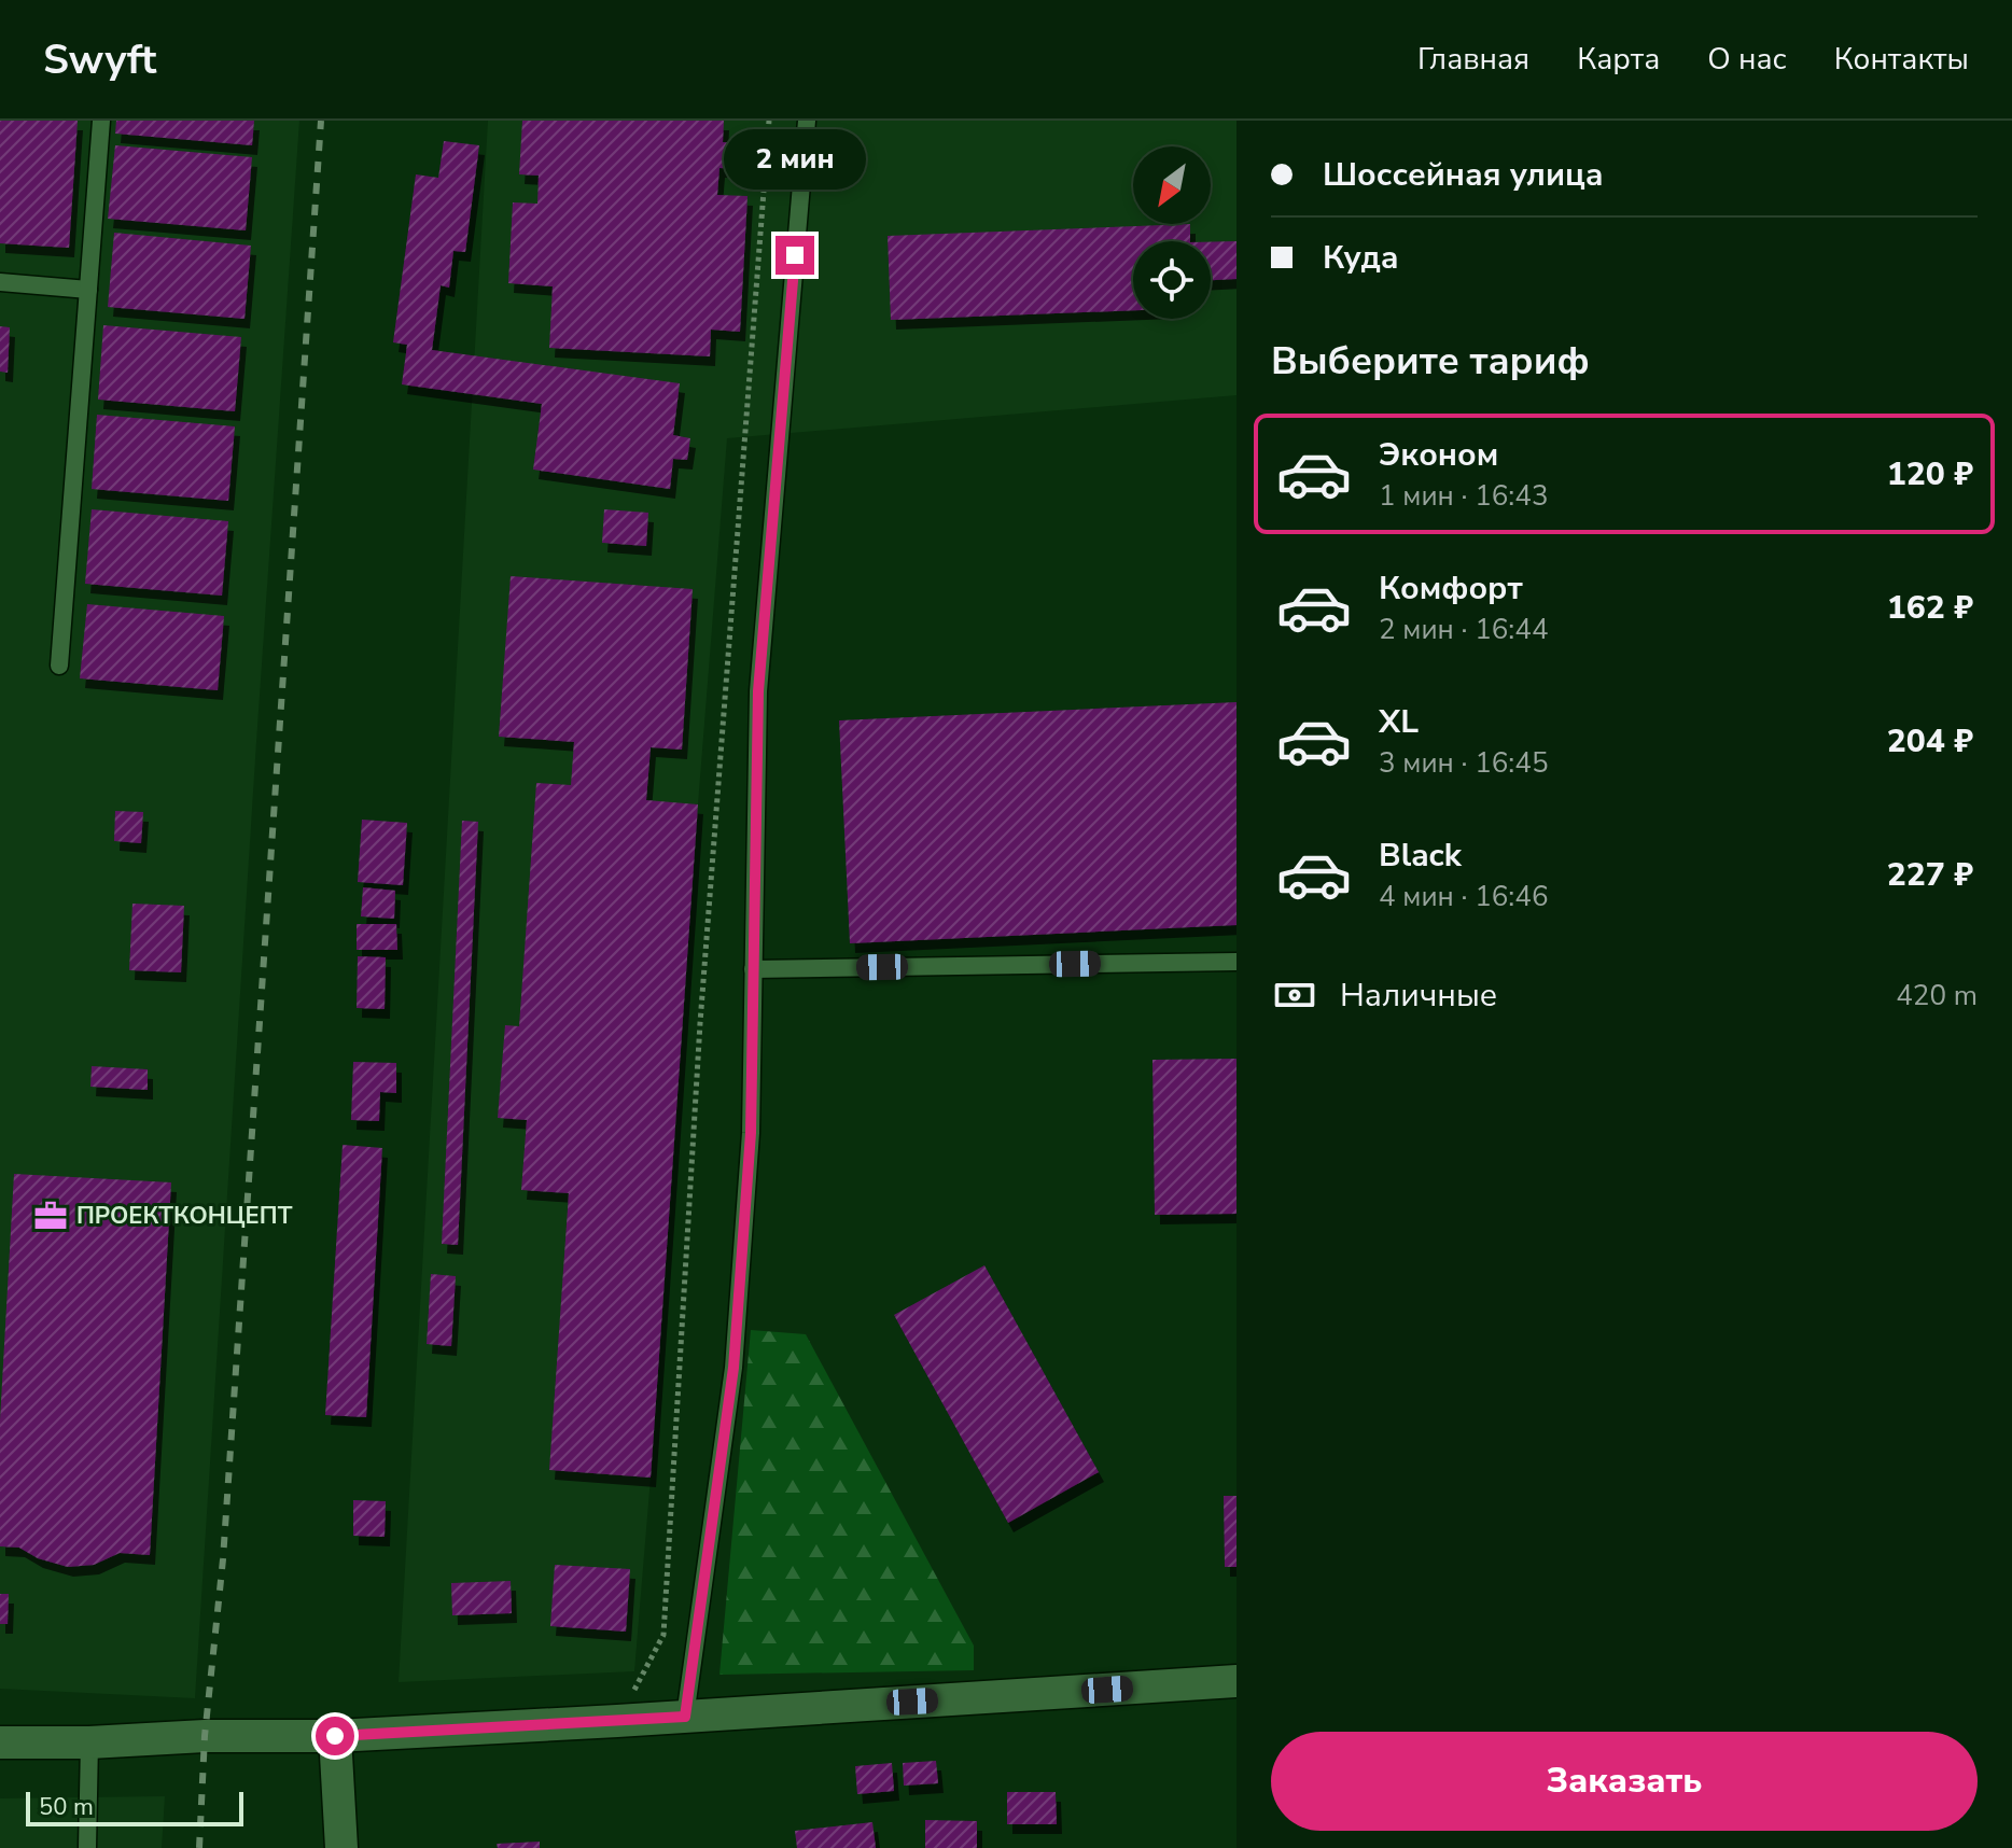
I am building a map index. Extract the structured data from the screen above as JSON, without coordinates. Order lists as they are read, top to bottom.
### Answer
{
  "places": {
    "office": ["ПРОЕКТКОНЦЕПТ"]
  },
  "scale_bar": "50 m",
  "north": "bottom left",
  "page": {
    "header": "Swyft",
    "nav": [
      "Главная",
      "Карта",
      "О нас",
      "Контакты"
    ],
    "banner": ["Шоссейная улица", "Куда"],
    "bubble": "2 мин",
    "heading": "Выберите тариф",
    "list": [
      {
        "name": "Эконом",
        "note": "1 мин · 16:43",
        "value": "120 ₽"
      },
      {
        "name": "Комфорт",
        "note": "2 мин · 16:44",
        "value": "162 ₽"
      },
      {
        "name": "XL",
        "note": "3 мин · 16:45",
        "value": "204 ₽"
      },
      {
        "name": "Black",
        "note": "4 мин · 16:46",
        "value": "227 ₽"
      }
    ],
    "pay": ["Наличные", "420 m"],
    "buttons": "Заказать",
    "scale": "50 m"
  }
}
